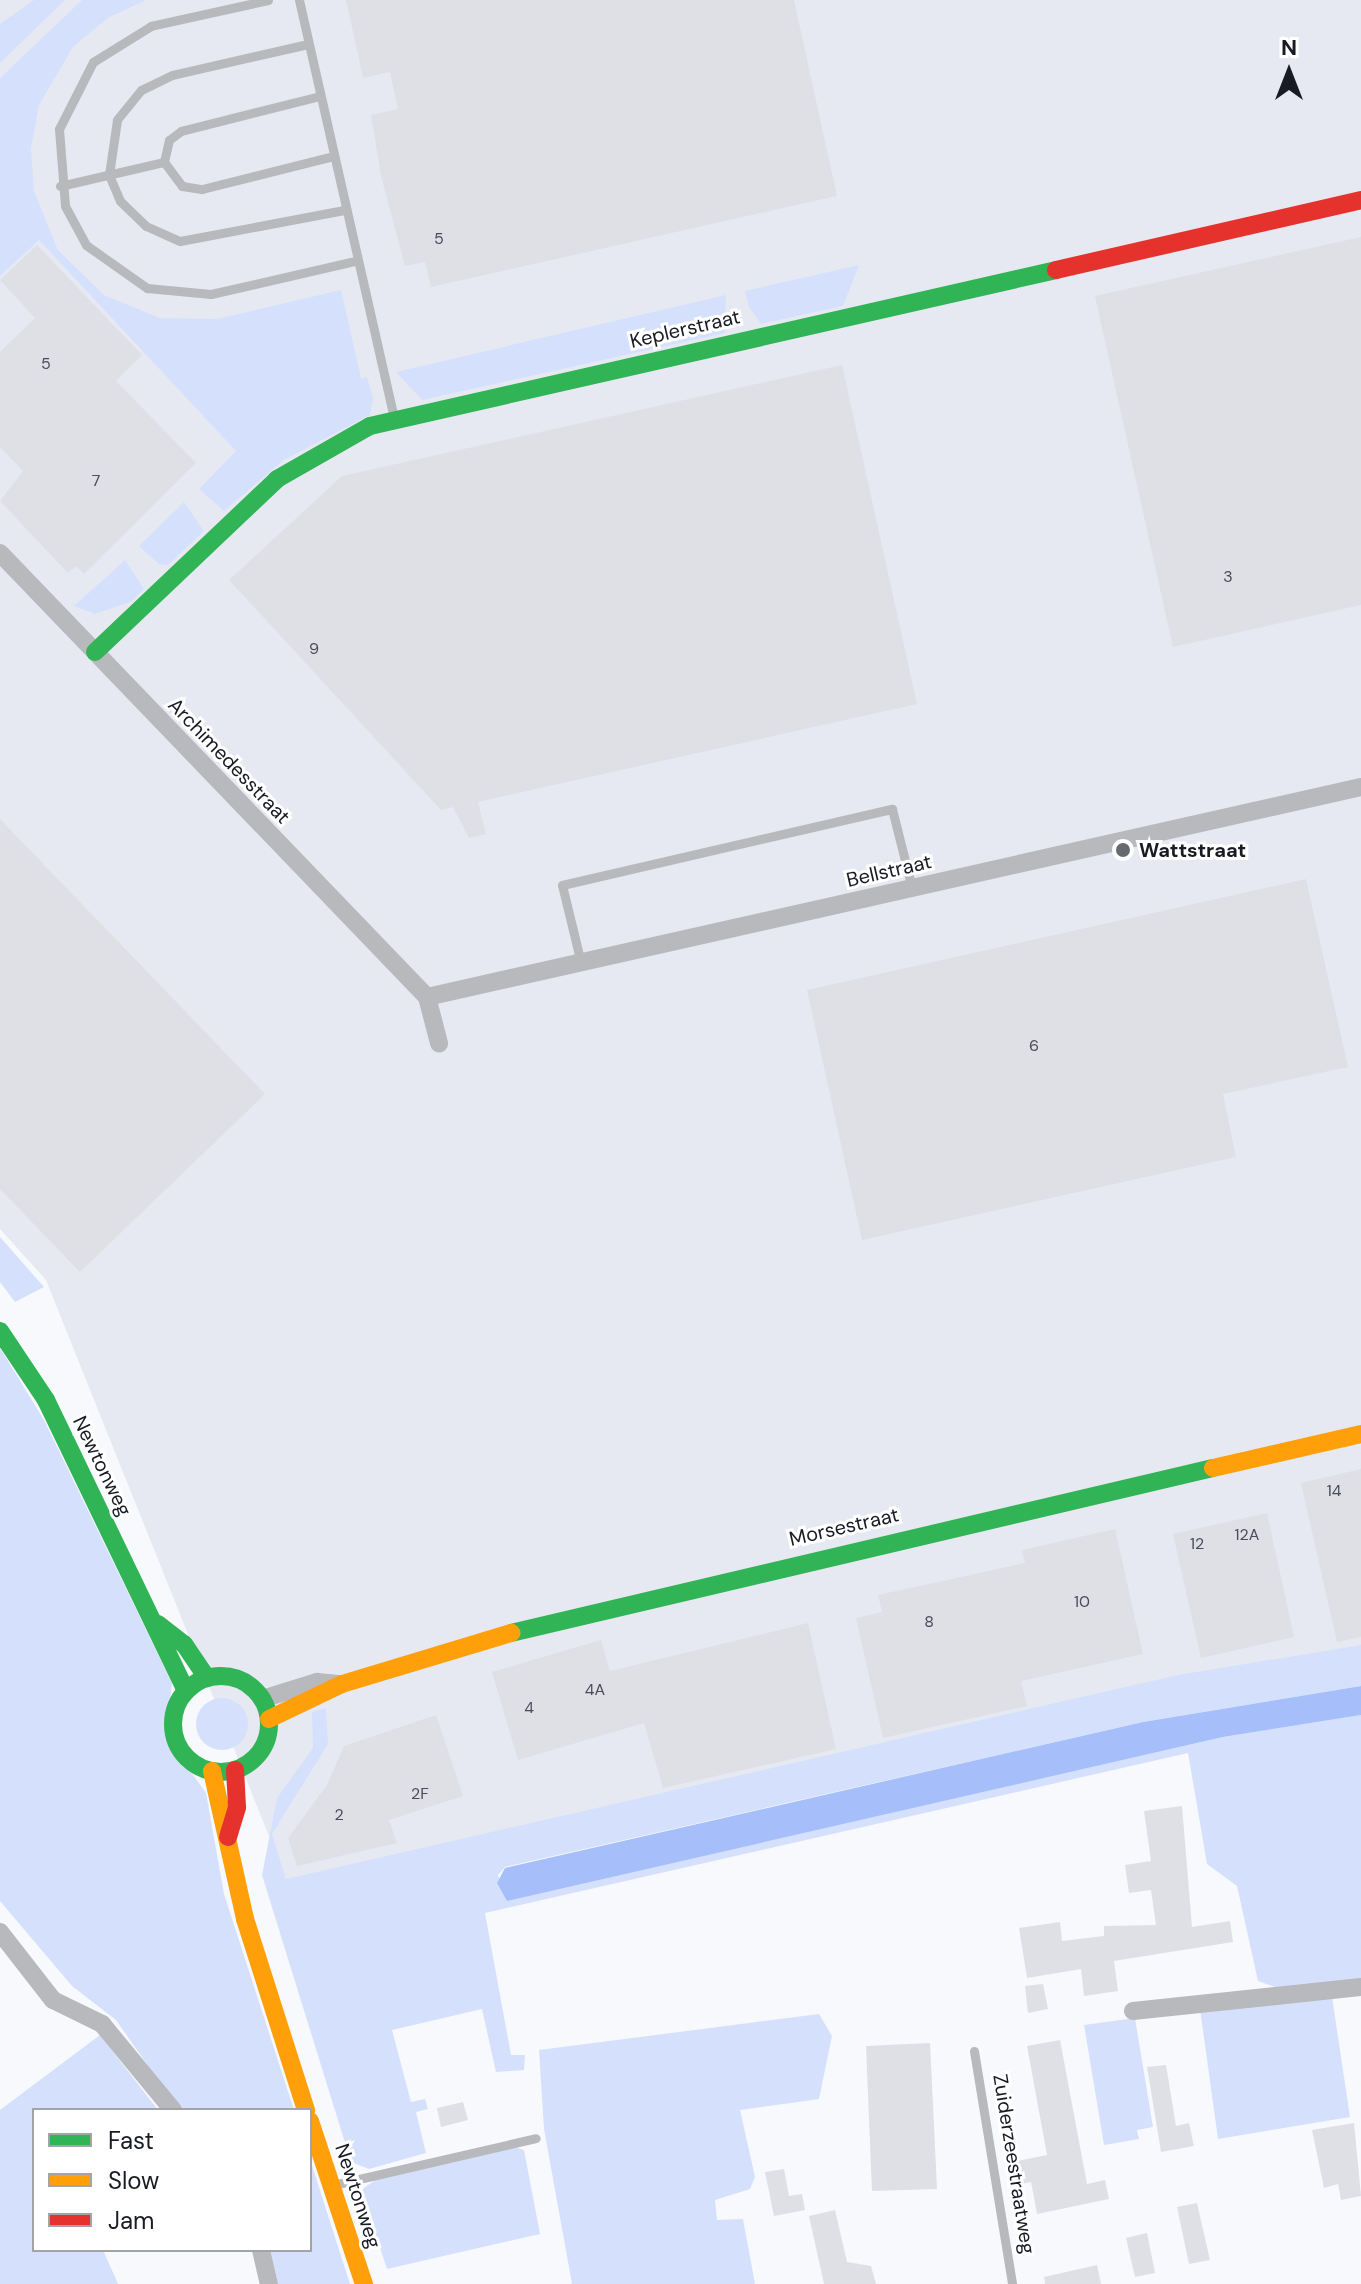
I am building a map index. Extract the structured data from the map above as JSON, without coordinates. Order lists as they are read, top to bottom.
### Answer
{
  "streets": {
    "street": [
      "Keplerstraat",
      "Archimedesstraat",
      "Bellstraat",
      "Newtonweg",
      "Morsestraat"
    ],
    "lane": ["Zuiderzeestraatweg"]
  },
  "crossings": [
    ["Keplerstraat", "Archimedesstraat"],
    ["Archimedesstraat", "Bellstraat"],
    ["Newtonweg", "Morsestraat"]
  ],
  "places": ["Wattstraat"],
  "house_numbers": [
    "5",
    "5",
    "7",
    "3",
    "9",
    "6",
    "14",
    "12A",
    "12",
    "10",
    "8",
    "4A",
    "4",
    "2F",
    "2"
  ],
  "legend": ["Fast", "Slow", "Jam"],
  "north": "top"
}
